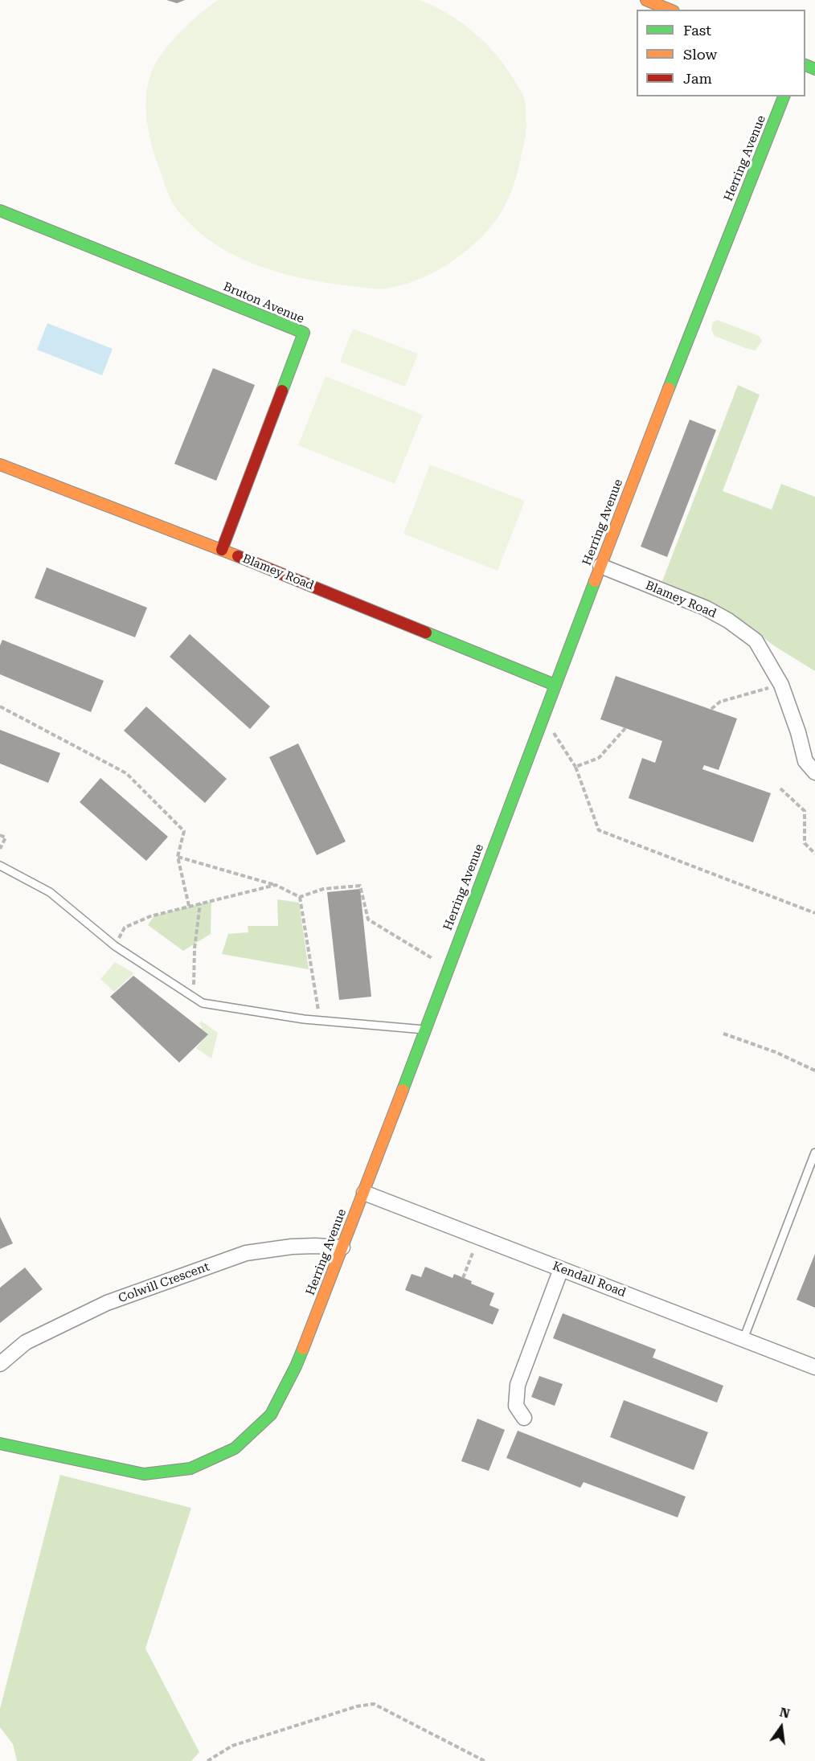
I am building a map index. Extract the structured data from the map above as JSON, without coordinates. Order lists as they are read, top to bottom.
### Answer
{
  "streets": {
    "street": [
      "Herring Avenue",
      "Bruton Avenue",
      "Blamey Road",
      "Kendall Road",
      "Colwill Crescent"
    ]
  },
  "crossings": [
    ["Herring Avenue", "Blamey Road"],
    ["Herring Avenue", "Kendall Road"],
    ["Herring Avenue", "Colwill Crescent"],
    ["Bruton Avenue", "Blamey Road"]
  ],
  "legend": ["Fast", "Slow", "Jam"],
  "north": "top"
}
